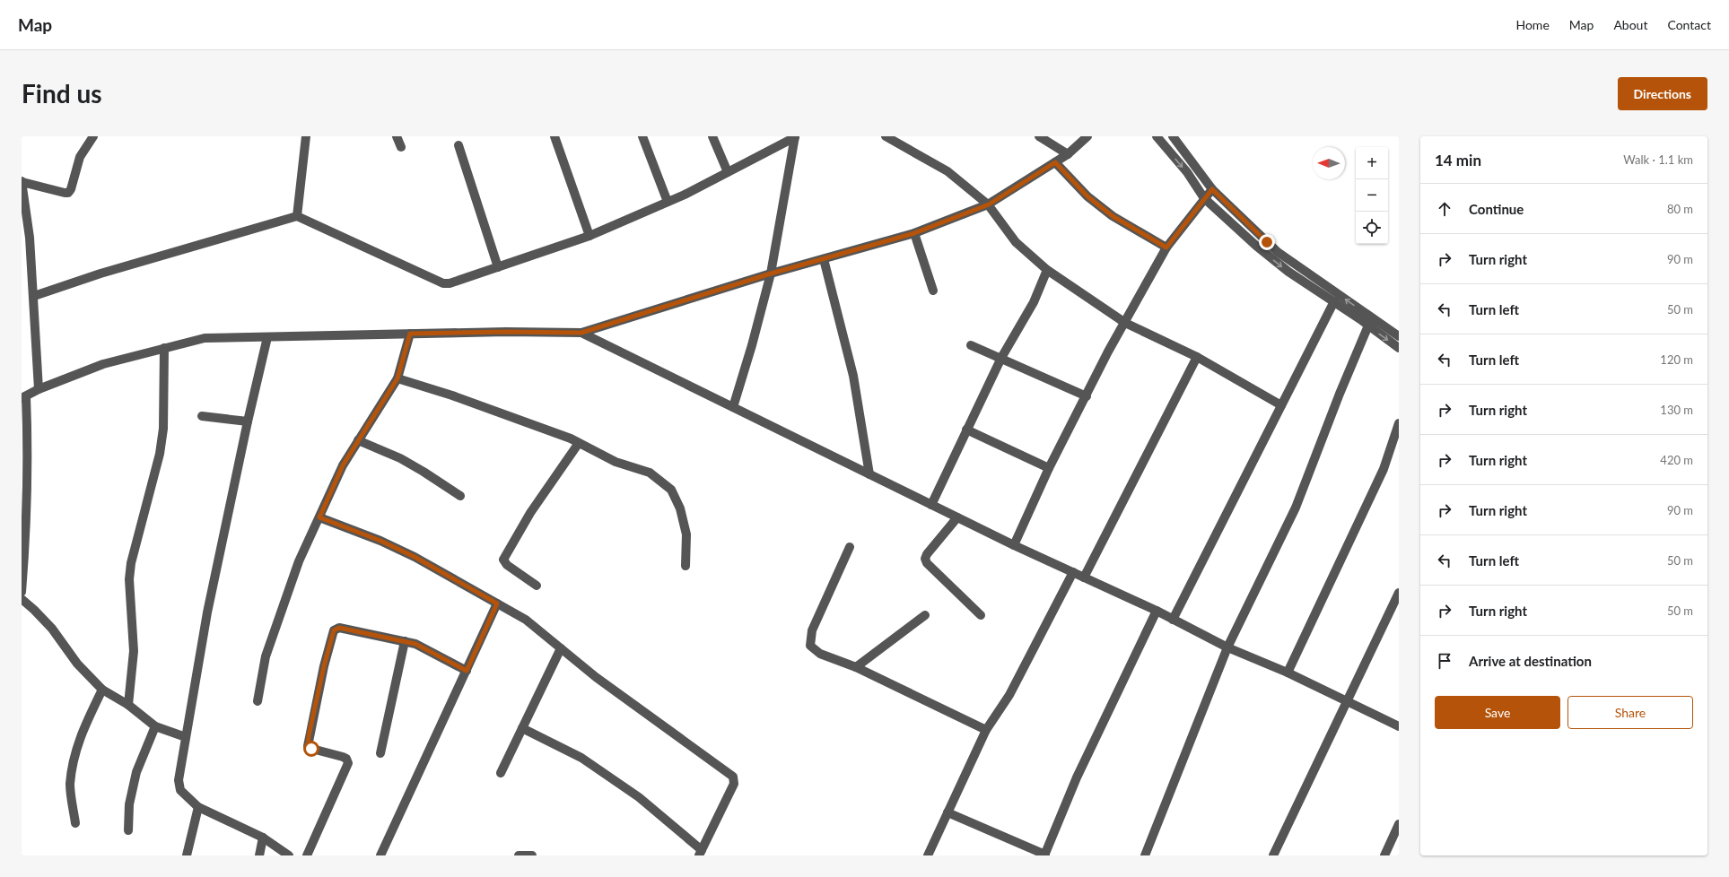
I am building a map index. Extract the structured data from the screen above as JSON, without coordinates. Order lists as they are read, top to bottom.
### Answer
{
  "north": "left",
  "page": {
    "header": "Map",
    "nav": [
      "Home",
      "Map",
      "About",
      "Contact"
    ],
    "buttons": [
      "Directions",
      ["Save", "Share"]
    ],
    "title": "Find us",
    "heading": ["14 min", "Walk · 1.1 km"],
    "map_buttons": ["+", "−"],
    "list": [
      ["Continue", "80 m"],
      ["Turn right", "90 m"],
      ["Turn left", "50 m"],
      ["Turn left", "120 m"],
      ["Turn right", "130 m"],
      ["Turn right", "420 m"],
      ["Turn right", "90 m"],
      ["Turn left", "50 m"],
      ["Turn right", "50 m"],
      "Arrive at destination"
    ]
  }
}
